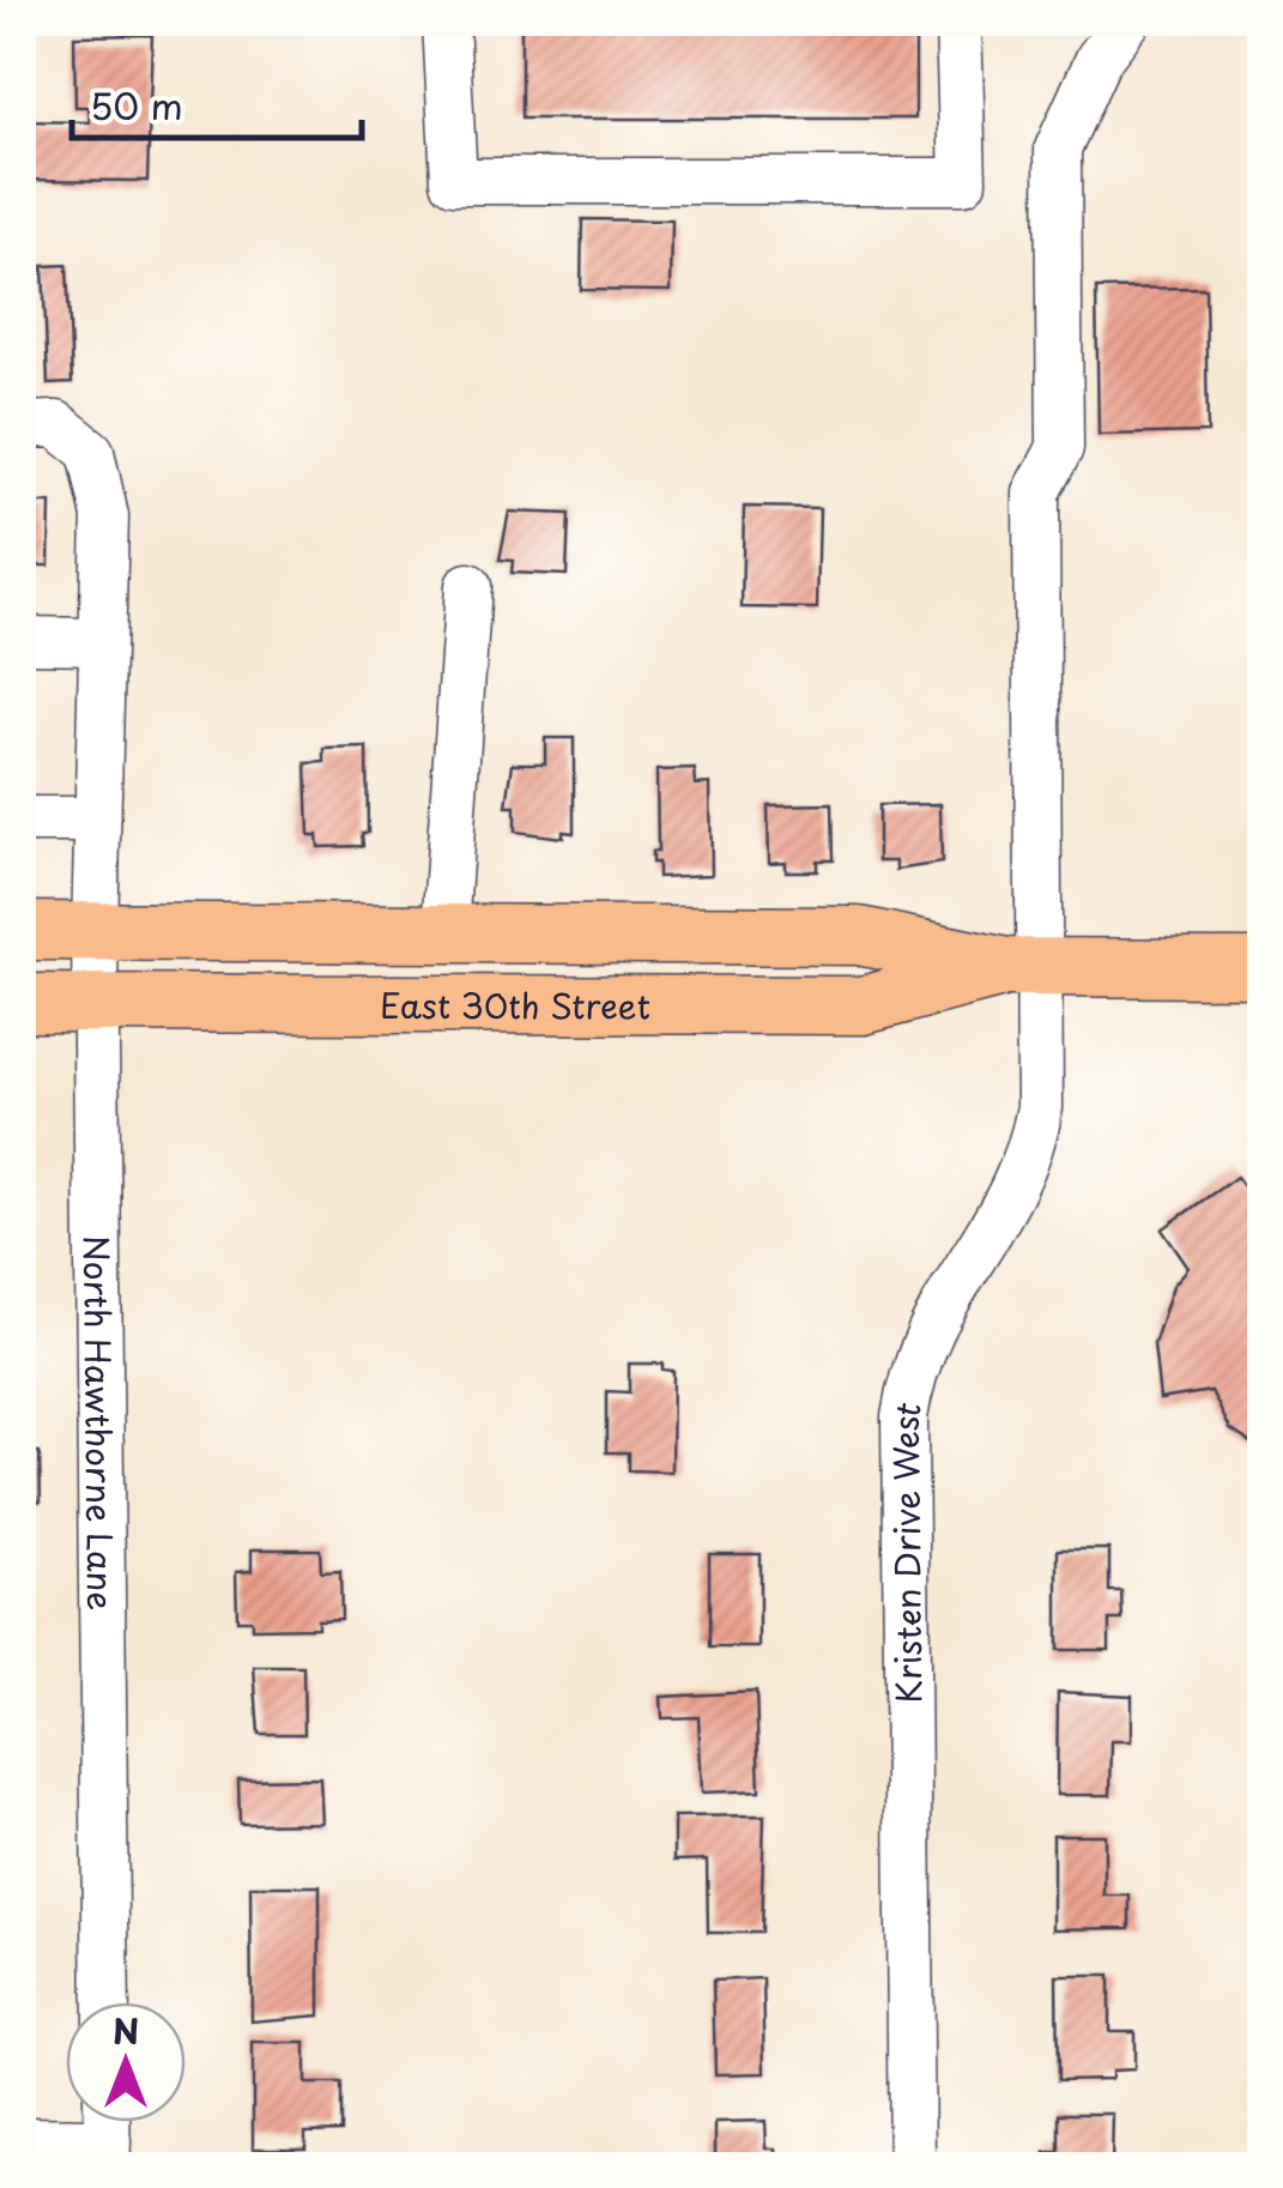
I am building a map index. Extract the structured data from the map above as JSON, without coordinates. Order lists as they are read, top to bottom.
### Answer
{
  "streets": {
    "main road": ["East 30th Street"],
    "street": ["North Hawthorne Lane", "Kristen Drive West"]
  },
  "crossings": [
    ["East 30th Street", "North Hawthorne Lane"],
    ["East 30th Street", "Kristen Drive West"]
  ],
  "scale_bar": "50 m",
  "north": "top"
}
